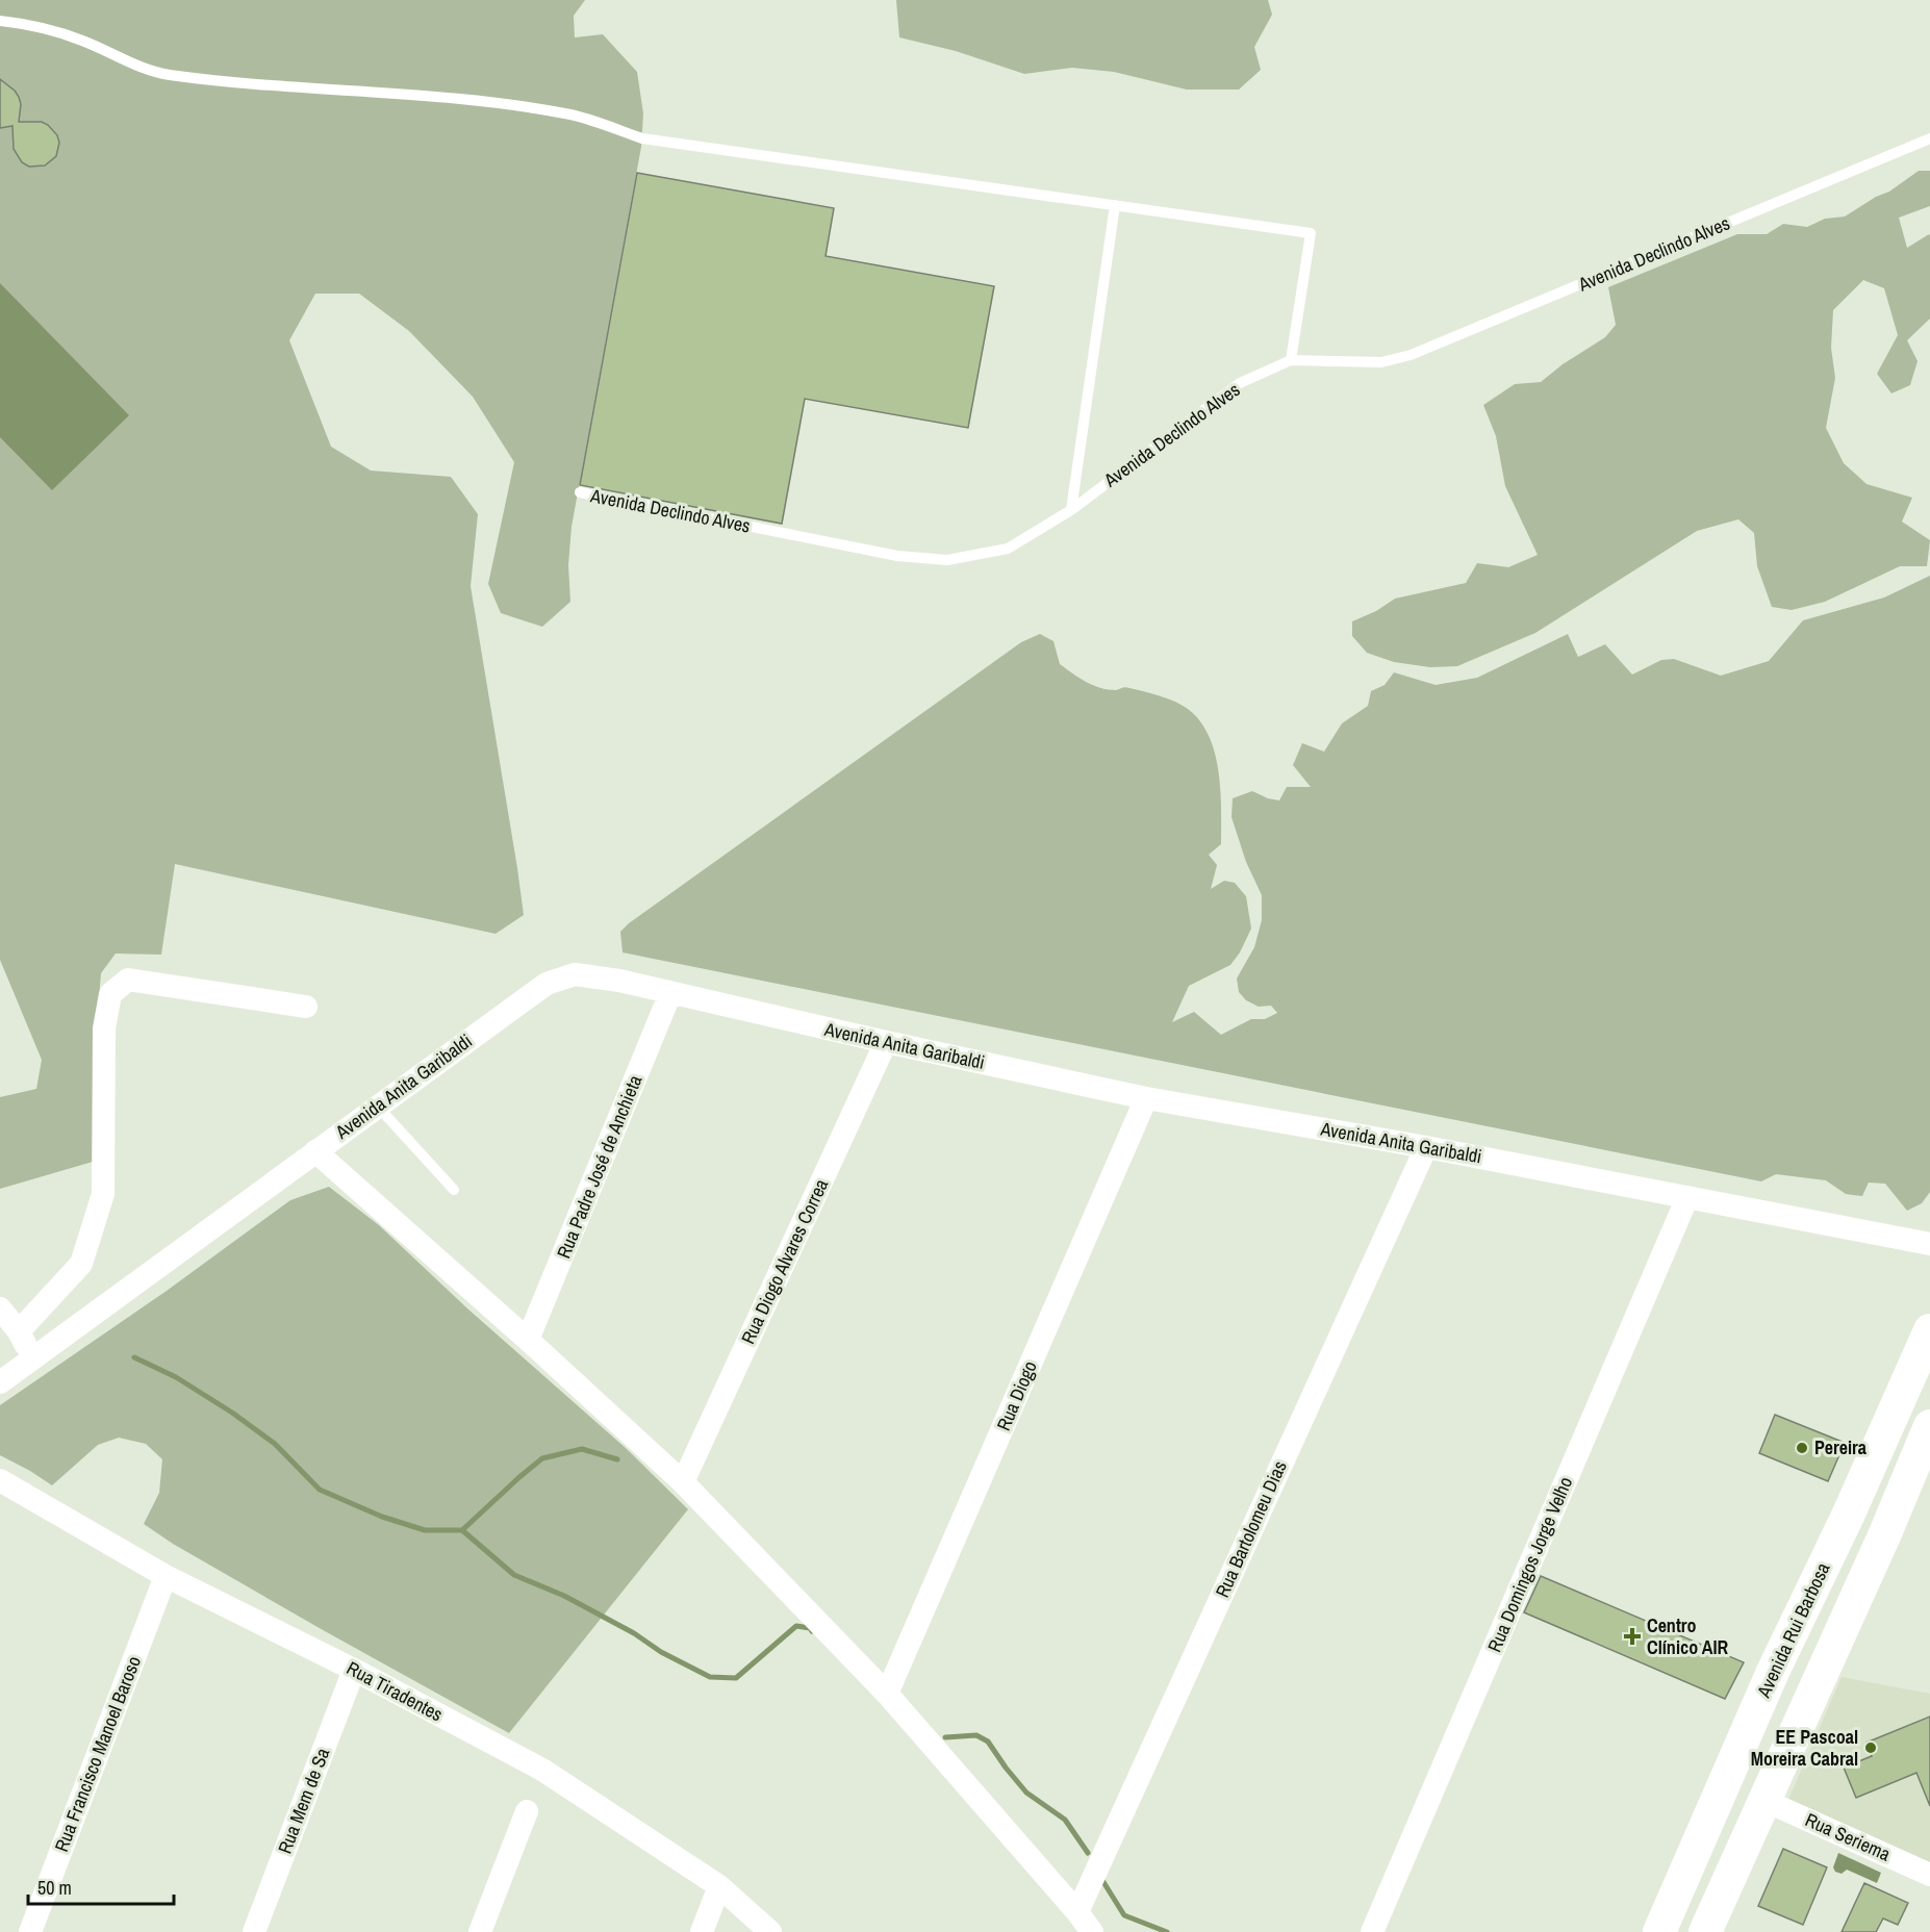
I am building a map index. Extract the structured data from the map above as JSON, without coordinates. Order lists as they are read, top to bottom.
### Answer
{
  "streets": {
    "main road": ["Avenida Rui Barbosa"],
    "street": [
      "Avenida Anita Garibaldi",
      "Rua Padre José de Anchieta",
      "Rua Diogo Alvares Correa",
      "Rua Diogo",
      "Rua Bartolomeu Dias",
      "Rua Domingos Jorge Velho",
      "Rua Tiradentes",
      "Rua Francisco Manoel Baroso",
      "Rua Mem de Sa",
      "Rua Seriema"
    ],
    "lane": ["Avenida Declindo Alves"]
  },
  "crossings": [
    ["Avenida Anita Garibaldi", "Rua Padre José de Anchieta"],
    ["Avenida Anita Garibaldi", "Rua Diogo Alvares Correa"],
    ["Avenida Anita Garibaldi", "Rua Diogo"],
    ["Avenida Anita Garibaldi", "Rua Bartolomeu Dias"],
    ["Avenida Anita Garibaldi", "Rua Domingos Jorge Velho"],
    ["Rua Tiradentes", "Rua Francisco Manoel Baroso"],
    ["Rua Tiradentes", "Rua Mem de Sa"]
  ],
  "places": {
    "other": ["Pereira", "EE Pascoal Moreira Cabral"],
    "health": ["Centro Clínico AIR"]
  },
  "scale_bar": "50 m"
}
